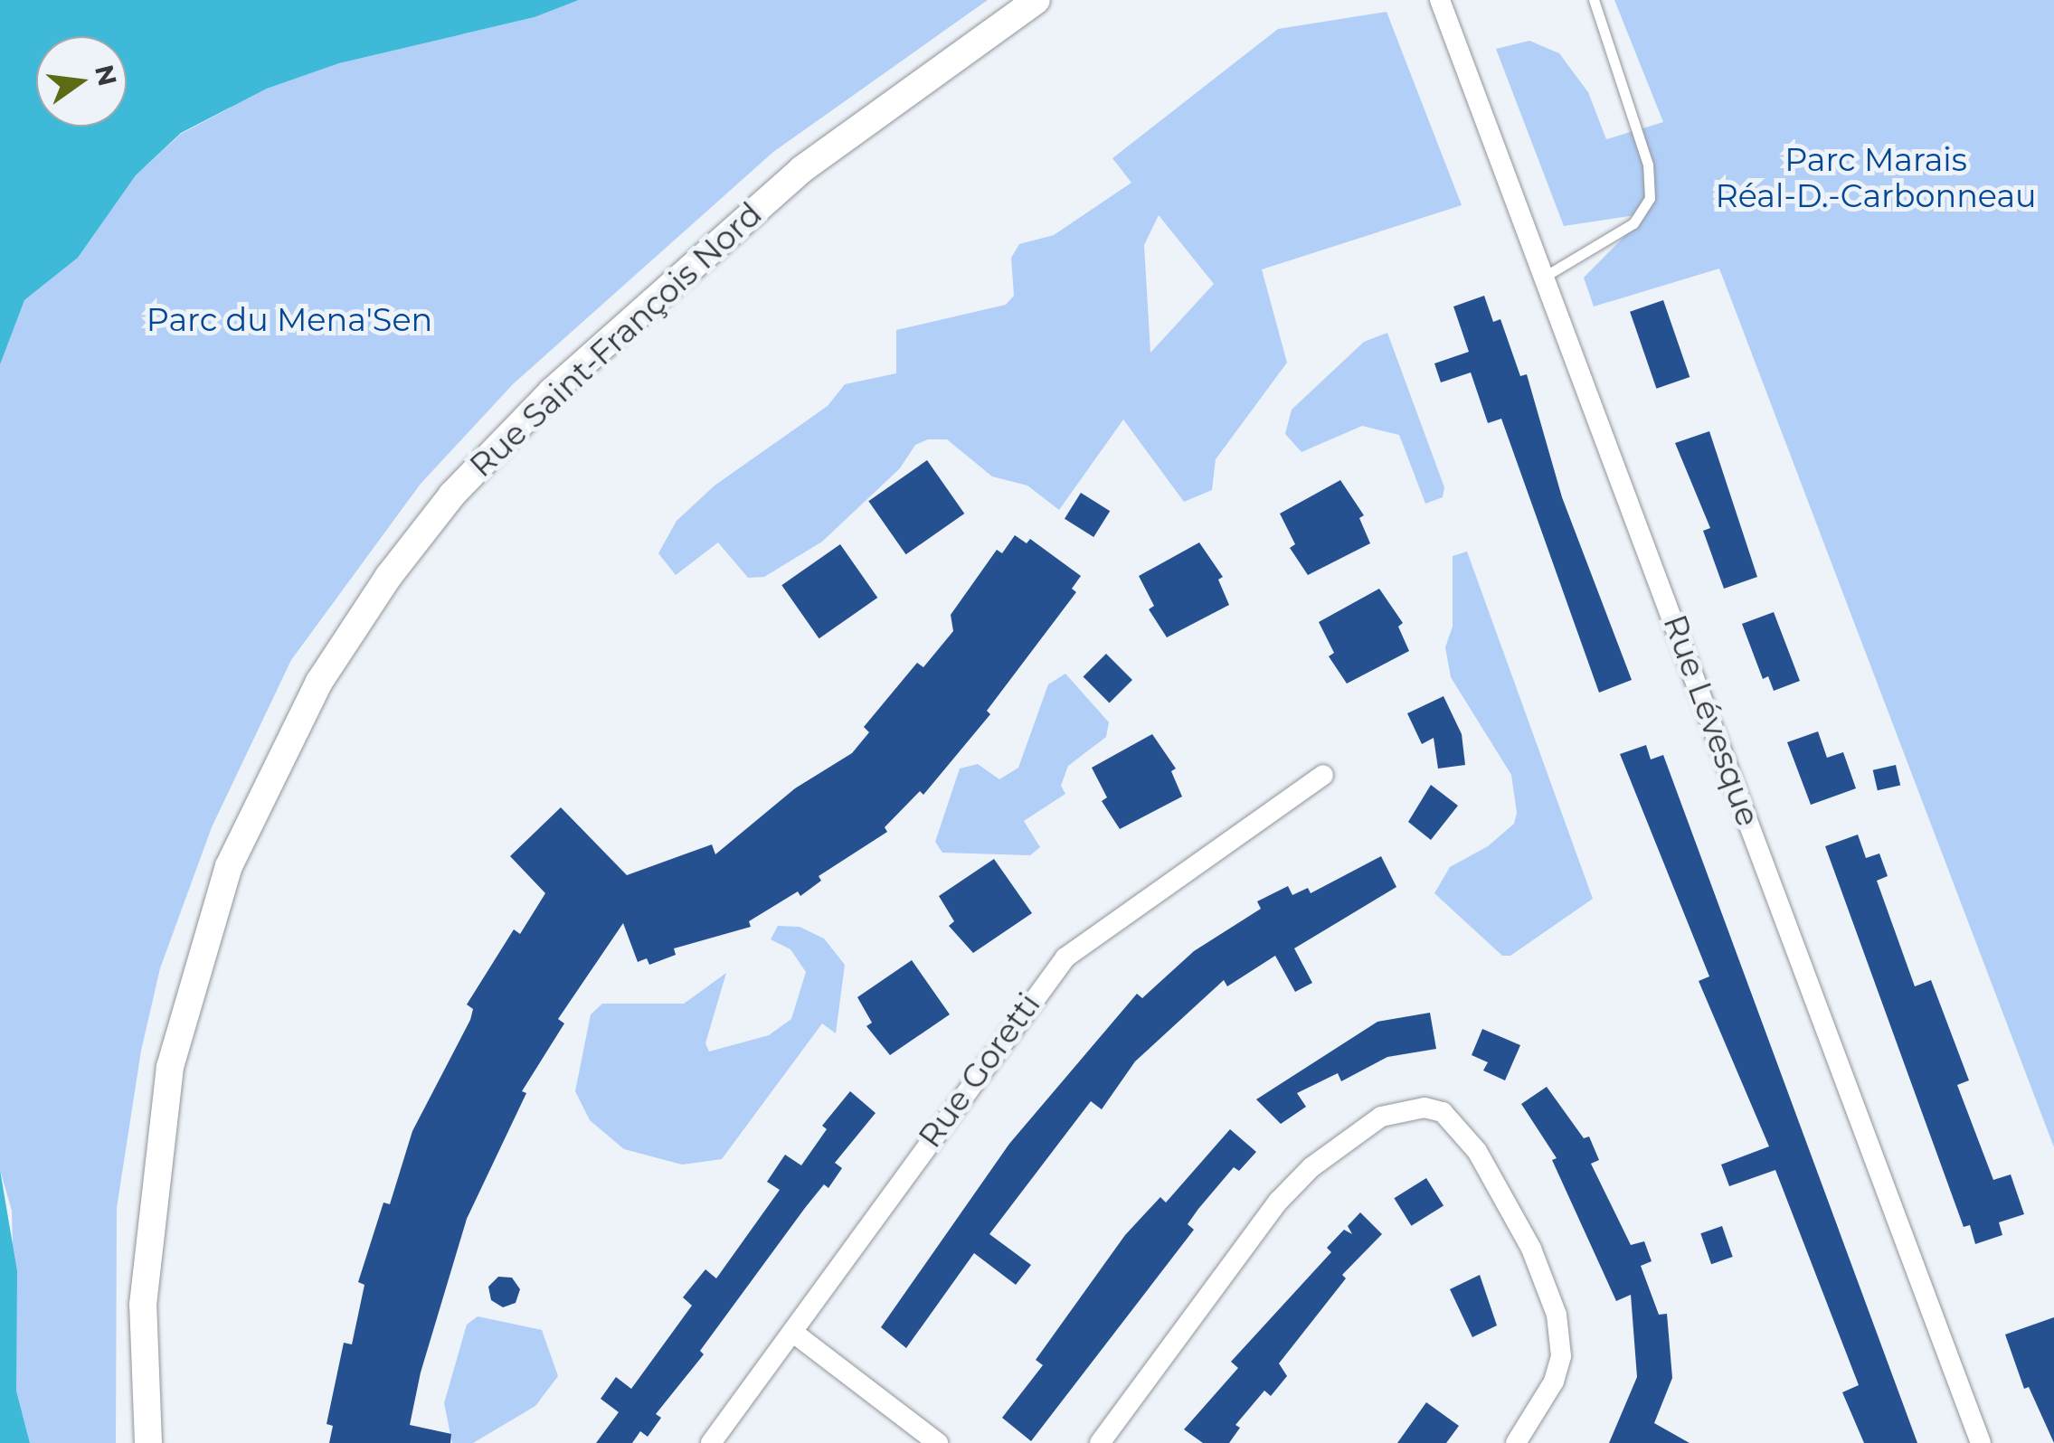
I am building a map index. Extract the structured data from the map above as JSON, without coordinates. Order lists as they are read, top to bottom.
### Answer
{
  "streets": {
    "street": ["Rue Saint-François Nord", "Rue Lévesque", "Rue Goretti"]
  },
  "parks": ["Parc Marais Réal-D.-Carbonneau", "Parc du Mena'Sen"],
  "north": "right"
}
